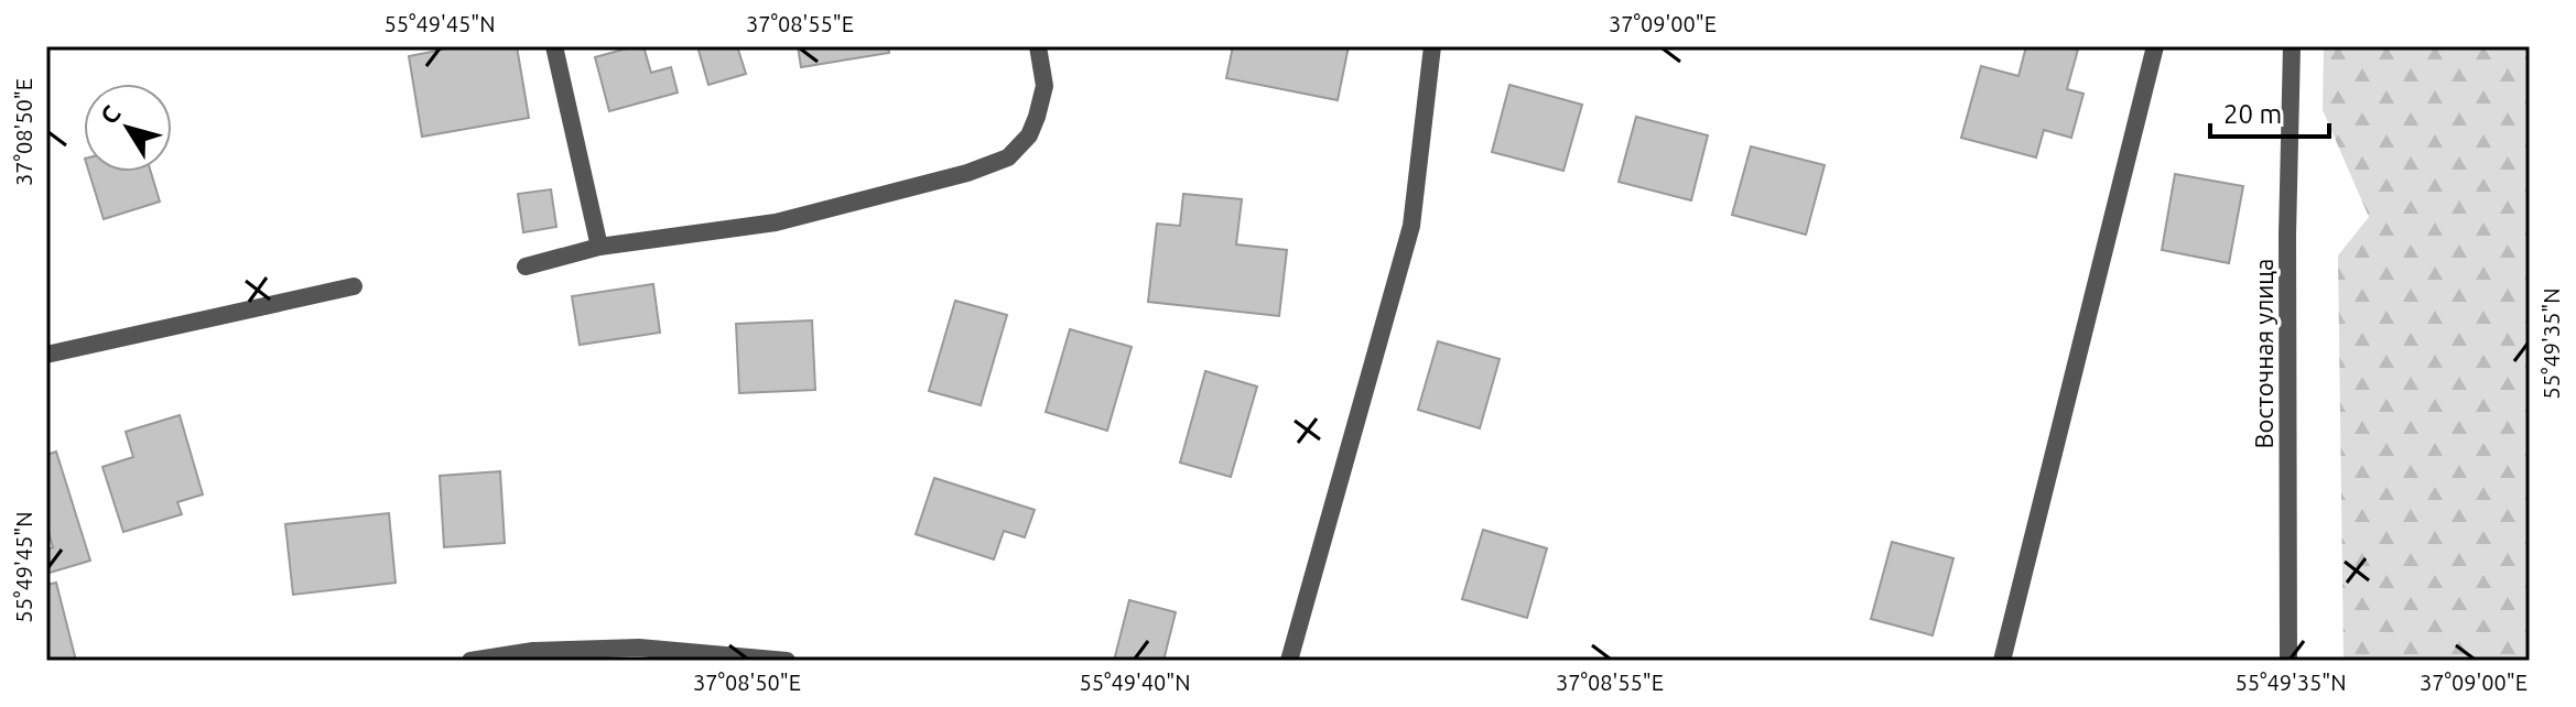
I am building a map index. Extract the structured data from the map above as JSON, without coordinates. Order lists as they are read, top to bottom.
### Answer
{
  "streets": {
    "street": ["Восточная улица"]
  },
  "scale_bar": "20 m",
  "north": "top left",
  "coordinates": [
    "55°49'45\"N",
    "37°08'55\"E",
    "37°09'00\"E",
    "37°08'50\"E",
    "55°49'35\"N",
    "55°49'40\"N"
  ]
}
